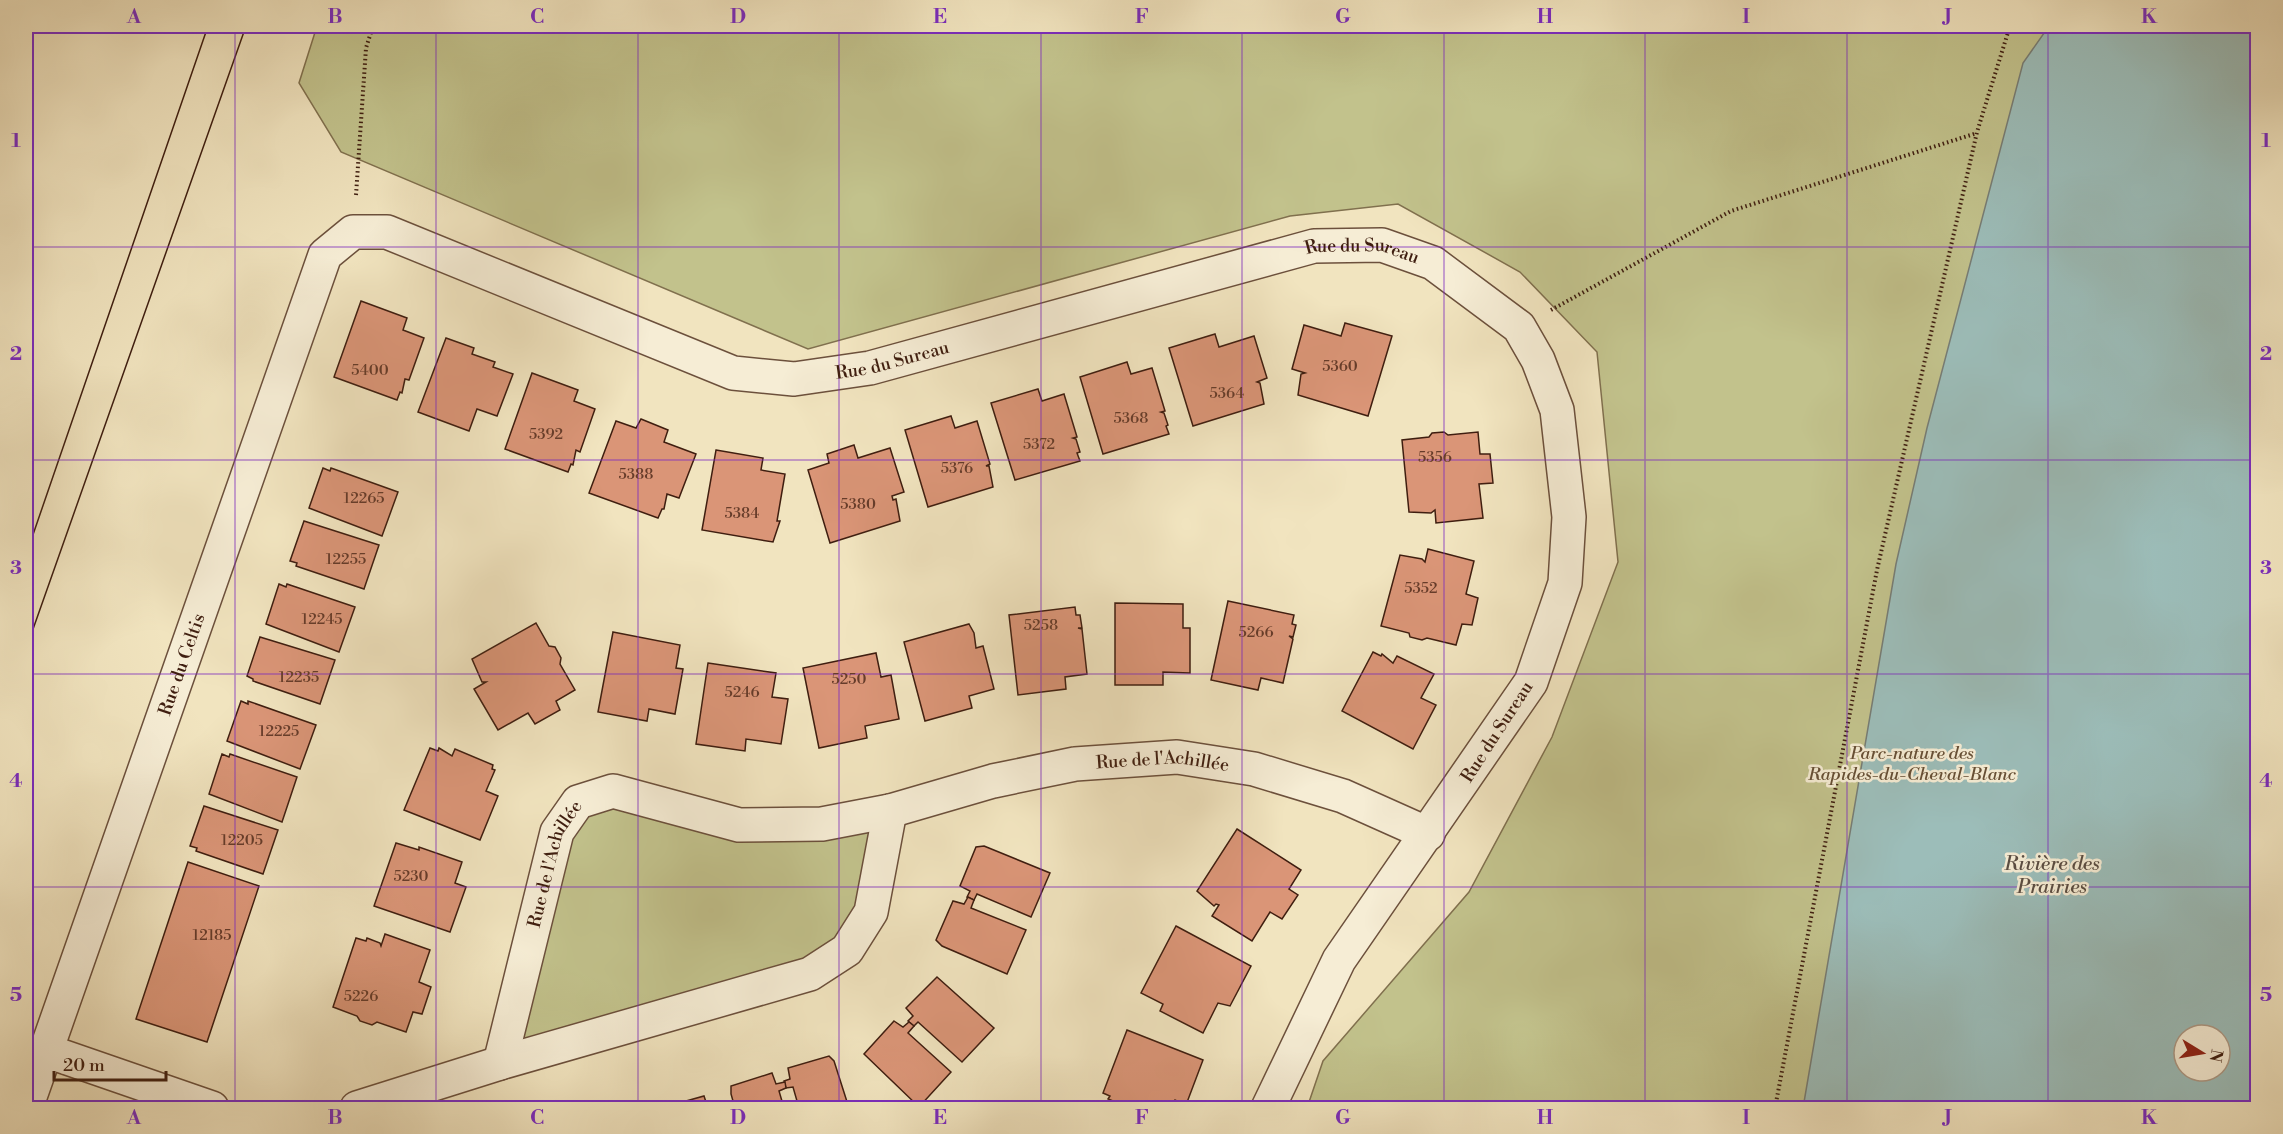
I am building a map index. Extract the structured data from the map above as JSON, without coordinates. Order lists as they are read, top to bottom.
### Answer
{
  "streets": {
    "street": ["Rue du Sureau", "Rue du Celtis", "Rue de l'Achillée"]
  },
  "crossings": [
    ["Rue du Sureau", "Rue du Celtis"],
    ["Rue du Sureau", "Rue de l'Achillée"]
  ],
  "water": ["Rivière des Prairies"],
  "parks": ["Parc-nature des Rapides-du-Cheval-Blanc"],
  "house_numbers": [
    "5360",
    "5400",
    "5364",
    "5368",
    "5392",
    "5372",
    "5356",
    "5376",
    "5388",
    "12265",
    "5380",
    "5384",
    "12255",
    "5352",
    "12245",
    "5258",
    "5266",
    "12235",
    "5250",
    "5246",
    "12225",
    "12205",
    "5230",
    "12185",
    "5226"
  ],
  "scale_bar": "20 m",
  "north": "right",
  "grid": {
    "columns": [
      "A",
      "B",
      "C",
      "D",
      "E",
      "F",
      "G",
      "H",
      "I",
      "J",
      "K"
    ],
    "rows": [
      "1",
      "2",
      "3",
      "4",
      "5"
    ]
  }
}
